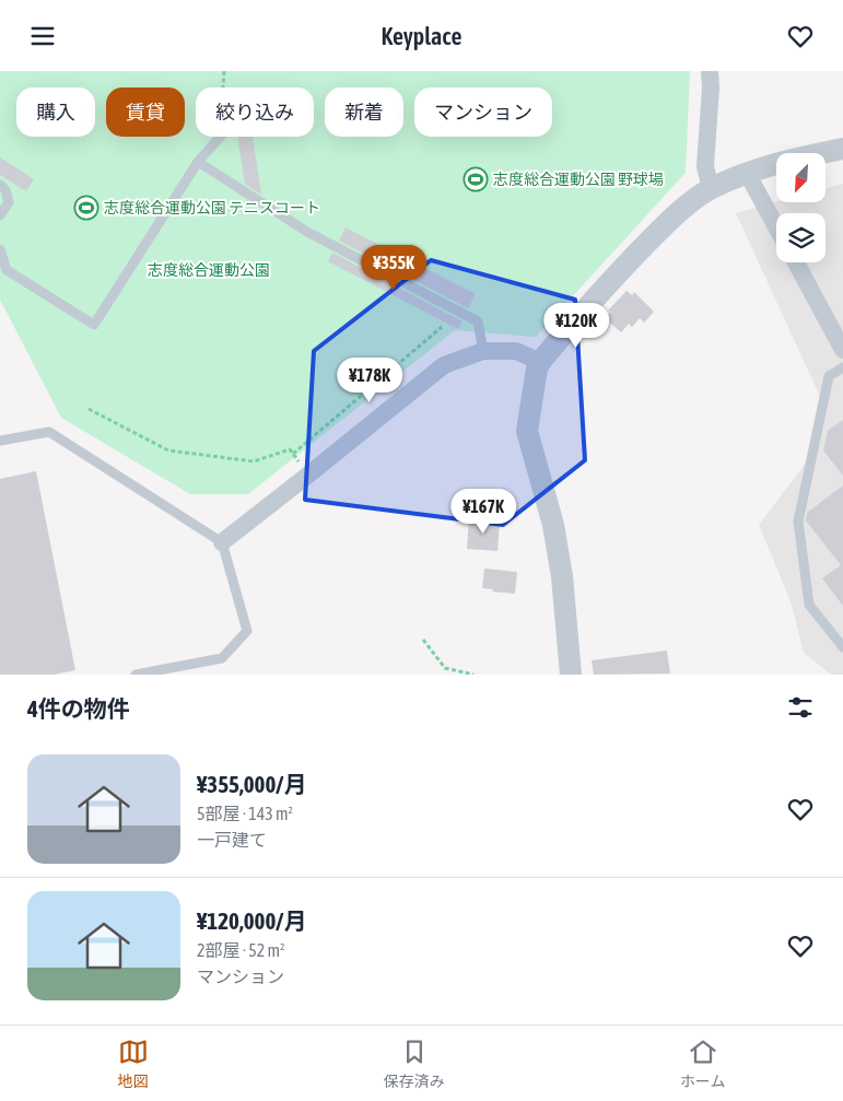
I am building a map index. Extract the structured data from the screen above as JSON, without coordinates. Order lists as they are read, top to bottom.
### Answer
{
  "parks": ["志度総合運動公園"],
  "places": {
    "sports": ["志度総合運動公園 野球場", "志度総合運動公園 テニスコート"]
  },
  "north": "bottom left",
  "page": {
    "header": "Keyplace",
    "chip": [
      "購入",
      "賃貸",
      "絞り込み",
      "新着",
      "マンション"
    ],
    "price": [
      "¥355K",
      "¥120K",
      "¥178K",
      "¥167K"
    ],
    "heading": "4件の物件",
    "list": [
      {
        "name": "¥355,000/月",
        "note": "5部屋 · 143 m² · 一戸建て"
      },
      {
        "name": "¥120,000/月",
        "note": "2部屋 · 52 m² · マンション"
      }
    ],
    "tabs": ["地図", "保存済み", "ホーム"]
  }
}
